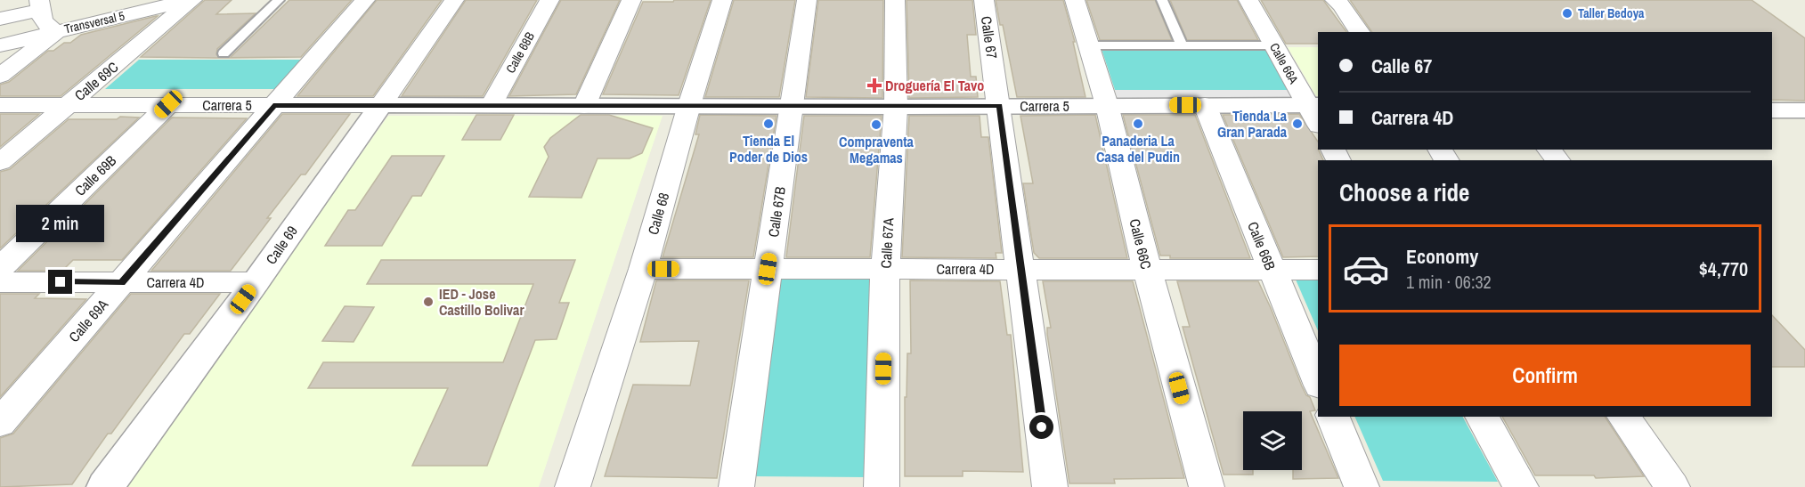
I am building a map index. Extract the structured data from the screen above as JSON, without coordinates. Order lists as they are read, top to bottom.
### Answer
{
  "streets": {
    "street": [
      "Transversal 5",
      "Calle 67",
      "Calle 68B",
      "Calle 66A",
      "Calle 69C",
      "Carrera 5",
      "Calle 69B",
      "Calle 67B",
      "Calle 68",
      "Calle 67A",
      "Calle 66C",
      "Calle 69",
      "Calle 66B",
      "Carrera 4D",
      "Calle 69A"
    ]
  },
  "crossings": [
    ["Transversal 5", "Calle 69C"],
    ["Calle 67", "Carrera 5"],
    ["Calle 67", "Carrera 4D"],
    ["Calle 68B", "Carrera 5"],
    ["Calle 66A", "Carrera 5"],
    ["Calle 69C", "Carrera 5"],
    ["Carrera 5", "Calle 69B"],
    ["Carrera 5", "Calle 67B"],
    ["Carrera 5", "Calle 68"],
    ["Carrera 5", "Calle 67A"],
    ["Carrera 5", "Calle 66C"],
    ["Carrera 5", "Calle 69"],
    ["Carrera 5", "Calle 66B"],
    ["Carrera 5", "Calle 69A"],
    ["Calle 67B", "Carrera 4D"],
    ["Calle 68", "Carrera 4D"],
    ["Calle 67A", "Carrera 4D"],
    ["Calle 66C", "Carrera 4D"],
    ["Calle 69", "Carrera 4D"],
    ["Calle 66B", "Carrera 4D"],
    ["Carrera 4D", "Calle 69A"]
  ],
  "places": {
    "other": [
      "Taller Bedoya",
      "Tienda El Poder de Dios",
      "Panaderia La Casa del Pudin",
      "Tienda La Gran Parada",
      "Compraventa Megamas",
      "IED - Jose Castillo Bolivar"
    ],
    "health": ["Droguería El Tavo"]
  },
  "page": {
    "banner": ["Calle 67", "Carrera 4D"],
    "heading": "Choose a ride",
    "bubble": "2 min",
    "list": [
      {
        "name": "Economy",
        "note": "1 min · 06:32",
        "value": "$4,770"
      }
    ],
    "buttons": "Confirm"
  }
}
